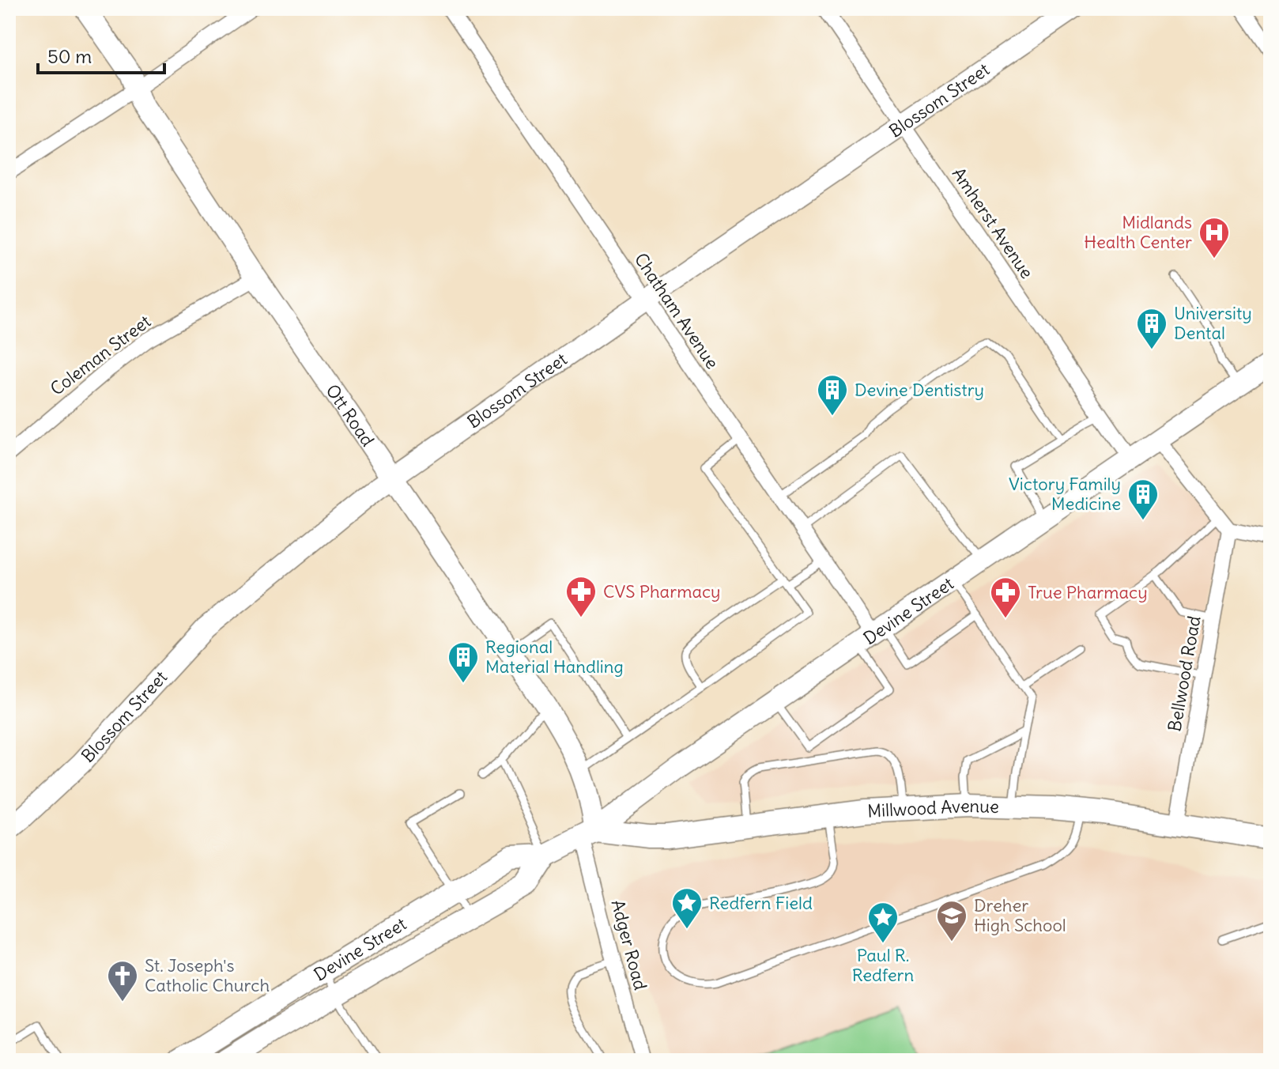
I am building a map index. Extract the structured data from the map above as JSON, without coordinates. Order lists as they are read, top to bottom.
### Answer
{
  "streets": {
    "main road": ["Devine Street", "Millwood Avenue"],
    "street": [
      "Blossom Street",
      "Amherst Avenue",
      "Chatham Avenue",
      "Coleman Street",
      "Ott Road",
      "Bellwood Road",
      "Adger Road"
    ]
  },
  "crossings": [
    ["Blossom Street", "Amherst Avenue"],
    ["Blossom Street", "Chatham Avenue"],
    ["Blossom Street", "Ott Road"],
    ["Amherst Avenue", "Devine Street"],
    ["Chatham Avenue", "Devine Street"],
    ["Coleman Street", "Ott Road"],
    ["Ott Road", "Devine Street"],
    ["Ott Road", "Millwood Avenue"],
    ["Ott Road", "Adger Road"],
    ["Devine Street", "Millwood Avenue"],
    ["Devine Street", "Adger Road"],
    ["Bellwood Road", "Millwood Avenue"],
    ["Millwood Avenue", "Adger Road"]
  ],
  "places": {
    "hospital": ["Midlands Health Center"],
    "building": [
      "University Dental",
      "Devine Dentistry",
      "Victory Family Medicine",
      "Regional Material Handling"
    ],
    "pharmacy": ["CVS Pharmacy", "True Pharmacy"],
    "place": ["Redfern Field", "Paul R. Redfern"],
    "school or university": ["Dreher High School"],
    "church": ["St. Joseph's Catholic Church"]
  },
  "scale_bar": "50 m"
}
